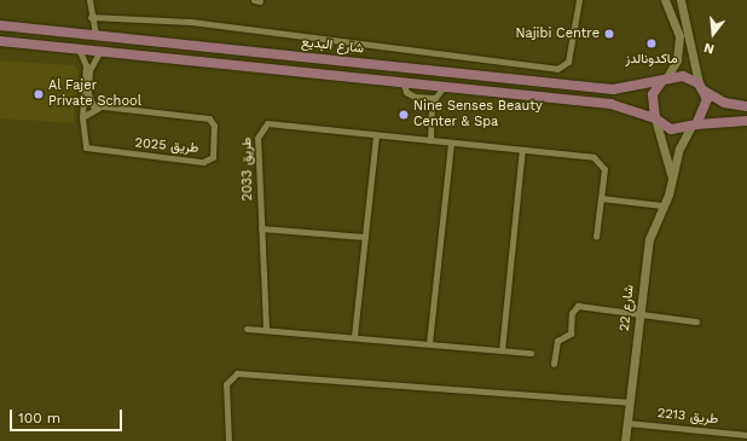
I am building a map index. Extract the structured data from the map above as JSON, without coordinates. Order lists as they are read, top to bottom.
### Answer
{
  "streets": {
    "main road": ["شارع البديع"],
    "street": [
      "طريق 2025",
      "طريق 2033",
      "شارع 22",
      "طريق 2213"
    ]
  },
  "crossings": [
    ["شارع البديع", "شارع 22"],
    ["شارع 22", "طريق 2213"]
  ],
  "places": [
    "Najibi Centre",
    "ماكدونالدز",
    "Al Fajer Private School",
    "Nine Senses Beauty Center & Spa"
  ],
  "scale_bar": "100 m",
  "north": "bottom"
}
